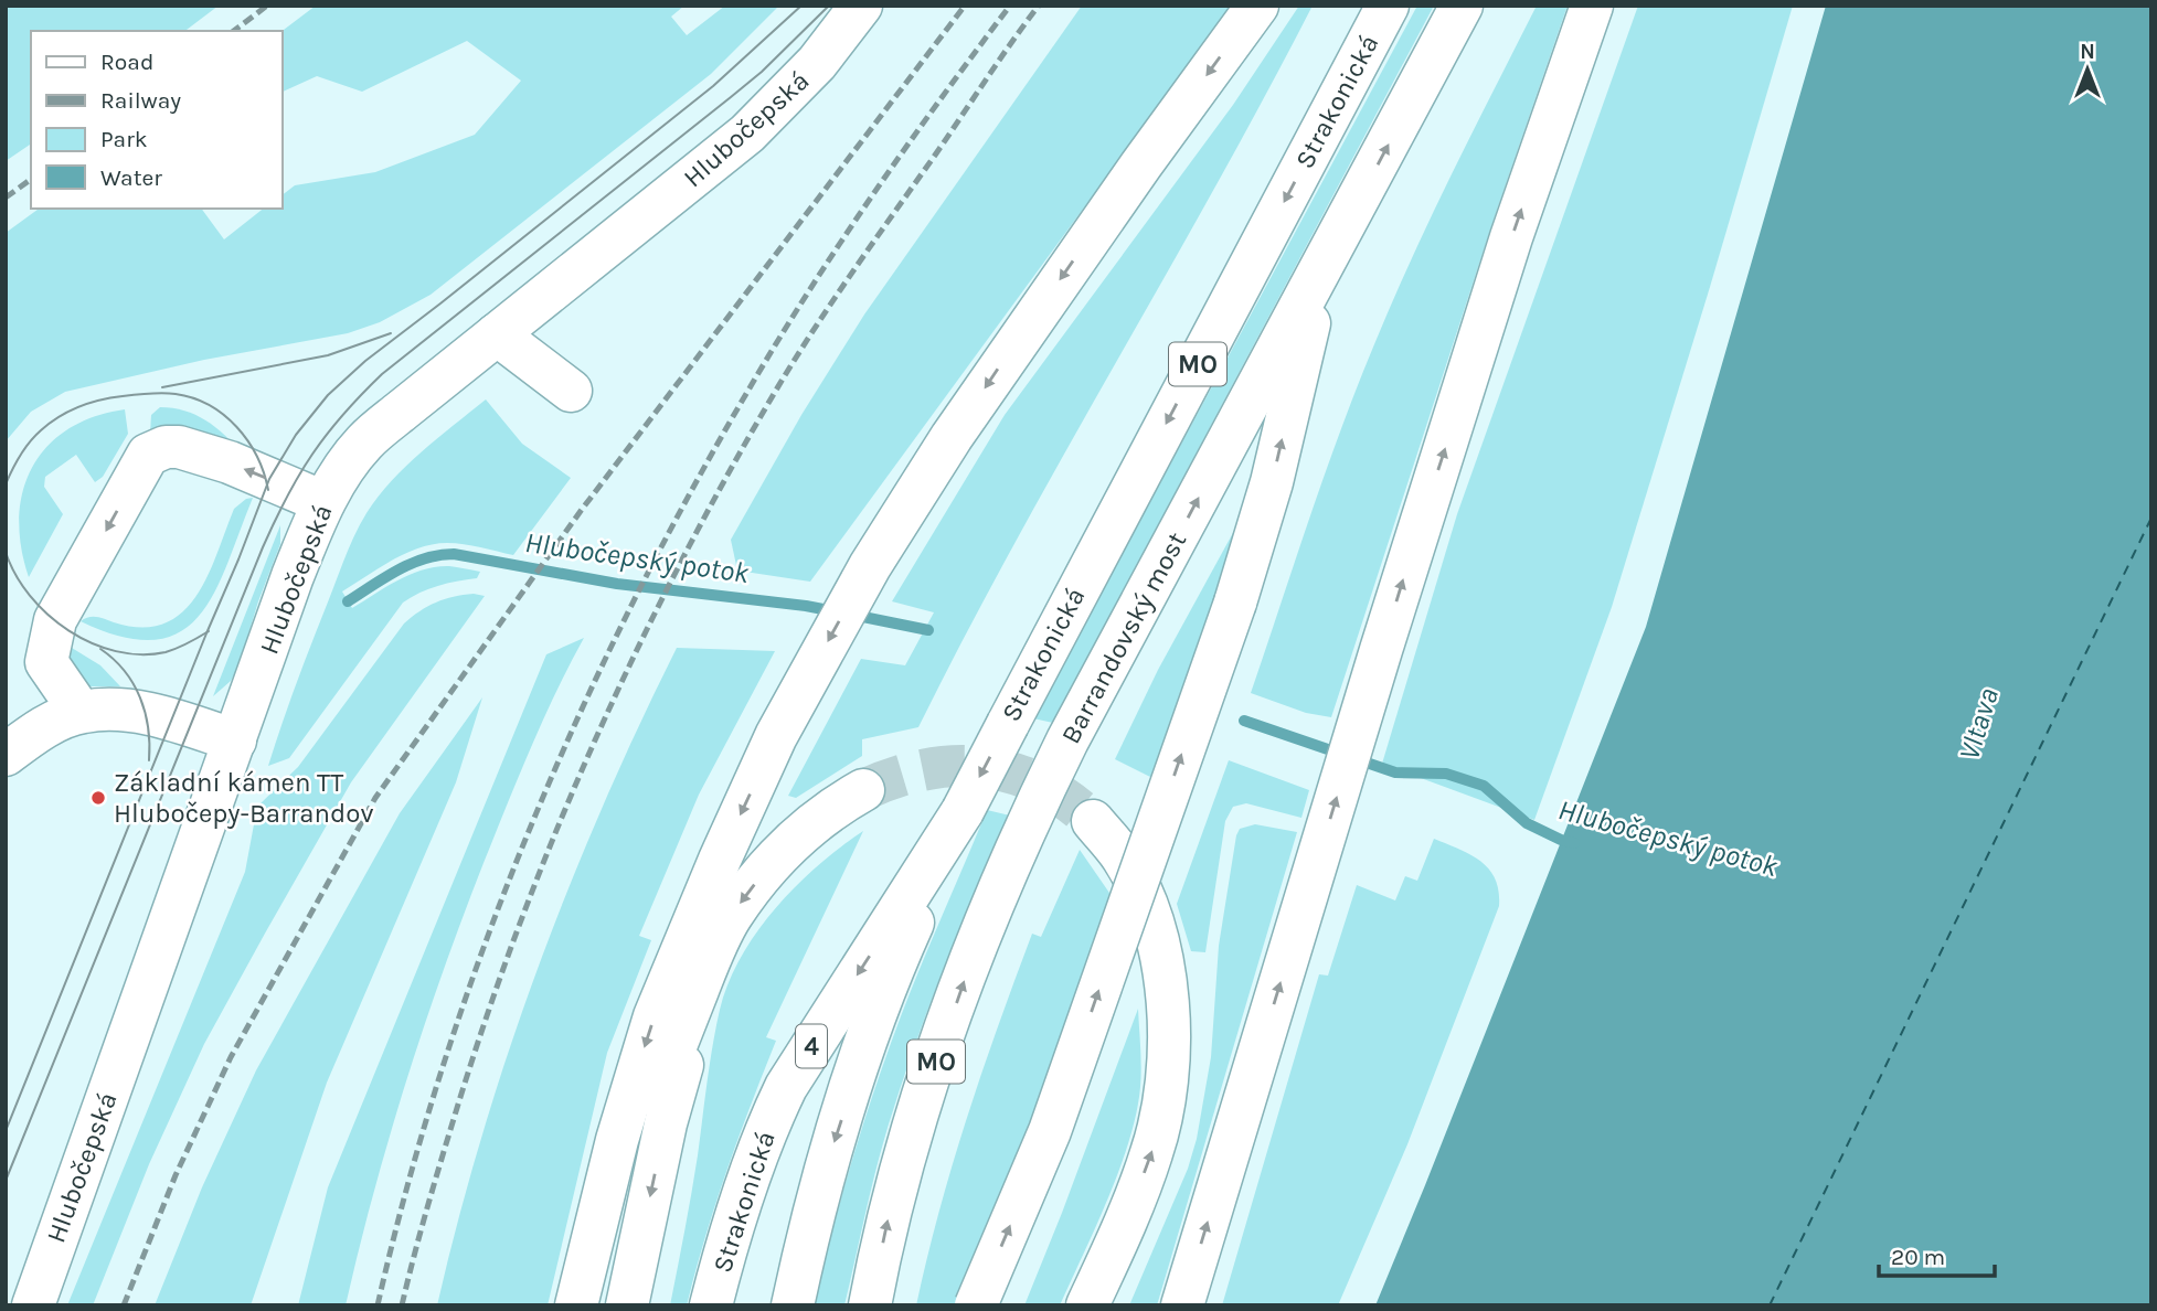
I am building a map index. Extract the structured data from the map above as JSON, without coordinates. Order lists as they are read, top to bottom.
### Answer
{
  "streets": {
    "main road": [
      "Strakonická",
      "Hlubočepská",
      "MO",
      "Barrandovský most",
      "4"
    ]
  },
  "crossings": [
    ["Strakonická", "MO"]
  ],
  "water": ["Hlubočepský potok", "Vltava"],
  "places": ["Základní kámen TT Hlubočepy-Barrandov"],
  "legend": [
    "Road",
    "Railway",
    "Park",
    "Water"
  ],
  "scale_bar": "20 m",
  "north": "top"
}
